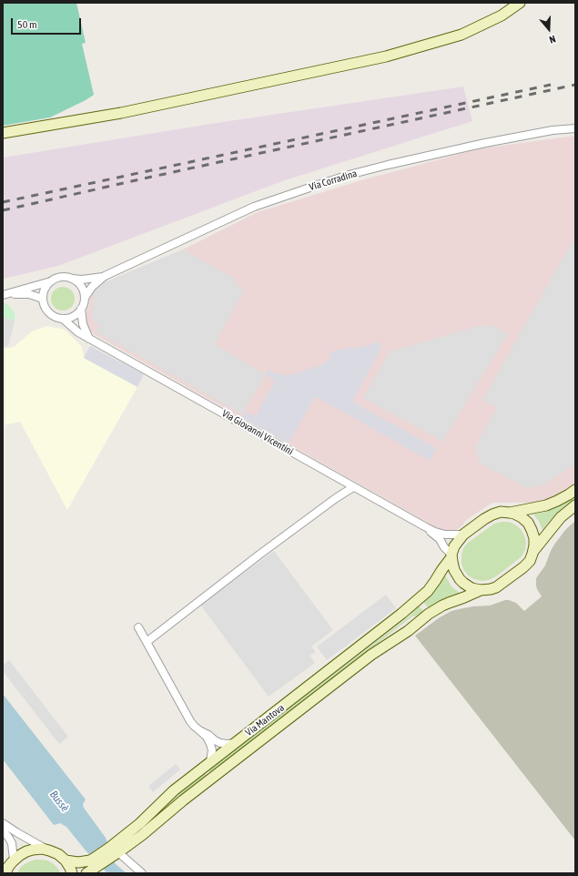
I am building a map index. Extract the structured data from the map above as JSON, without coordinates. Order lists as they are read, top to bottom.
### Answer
{
  "streets": {
    "main road": ["Via Mantova"],
    "street": ["Via Corradina", "Via Giovanni Vicentini"]
  },
  "crossings": [
    ["Via Corradina", "Via Giovanni Vicentini"],
    ["Via Giovanni Vicentini", "Via Mantova"]
  ],
  "water": ["Bussè"],
  "scale_bar": "50 m",
  "north": "bottom"
}
